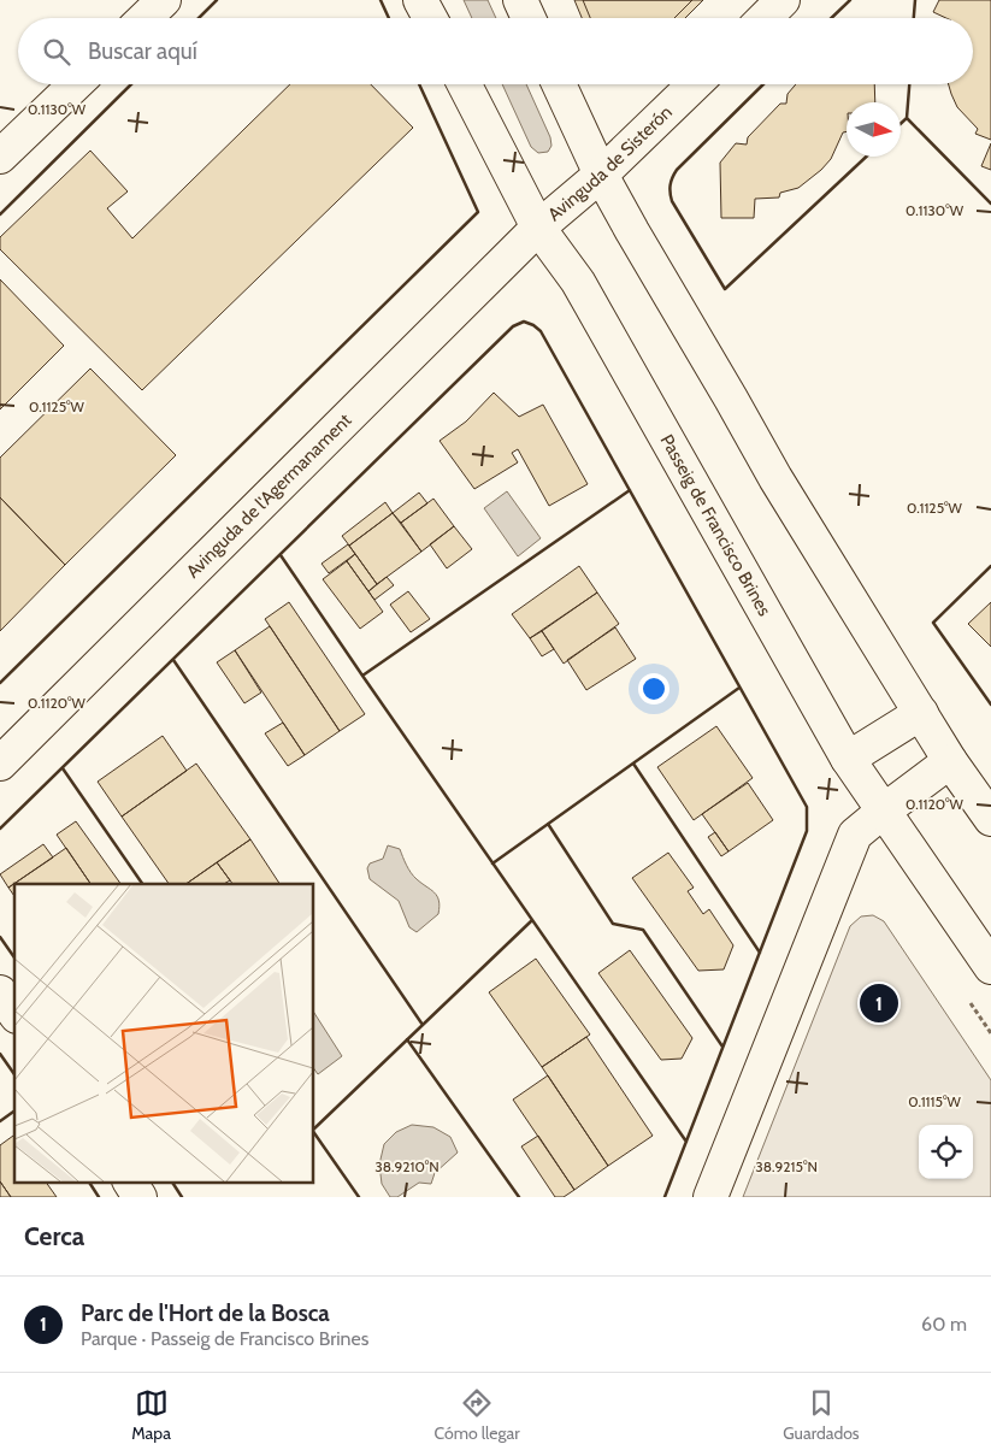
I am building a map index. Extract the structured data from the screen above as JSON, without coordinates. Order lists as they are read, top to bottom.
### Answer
{
  "streets": {
    "street": ["Avinguda de Sisterón", "Avinguda de l'Agermanament", "Passeig de Francisco Brines"]
  },
  "crossings": [
    ["Avinguda de Sisterón", "Avinguda de l'Agermanament"],
    ["Avinguda de Sisterón", "Passeig de Francisco Brines"],
    ["Avinguda de l'Agermanament", "Passeig de Francisco Brines"]
  ],
  "north": "right",
  "page": {
    "search": "Buscar aquí",
    "pins": "1",
    "heading": "Cerca",
    "list": [
      {
        "mark": "1",
        "name": "Parc de l'Hort de la Bosca",
        "note": "Parque · Passeig de Francisco Brines",
        "value": "60 m"
      }
    ],
    "nav": ["Mapa", "Cómo llegar", "Guardados"]
  },
  "coordinates": [
    "0.1130°W",
    "0.1125°W",
    "0.1120°W",
    "0.1115°W",
    "38.9210°N",
    "38.9215°N"
  ]
}
